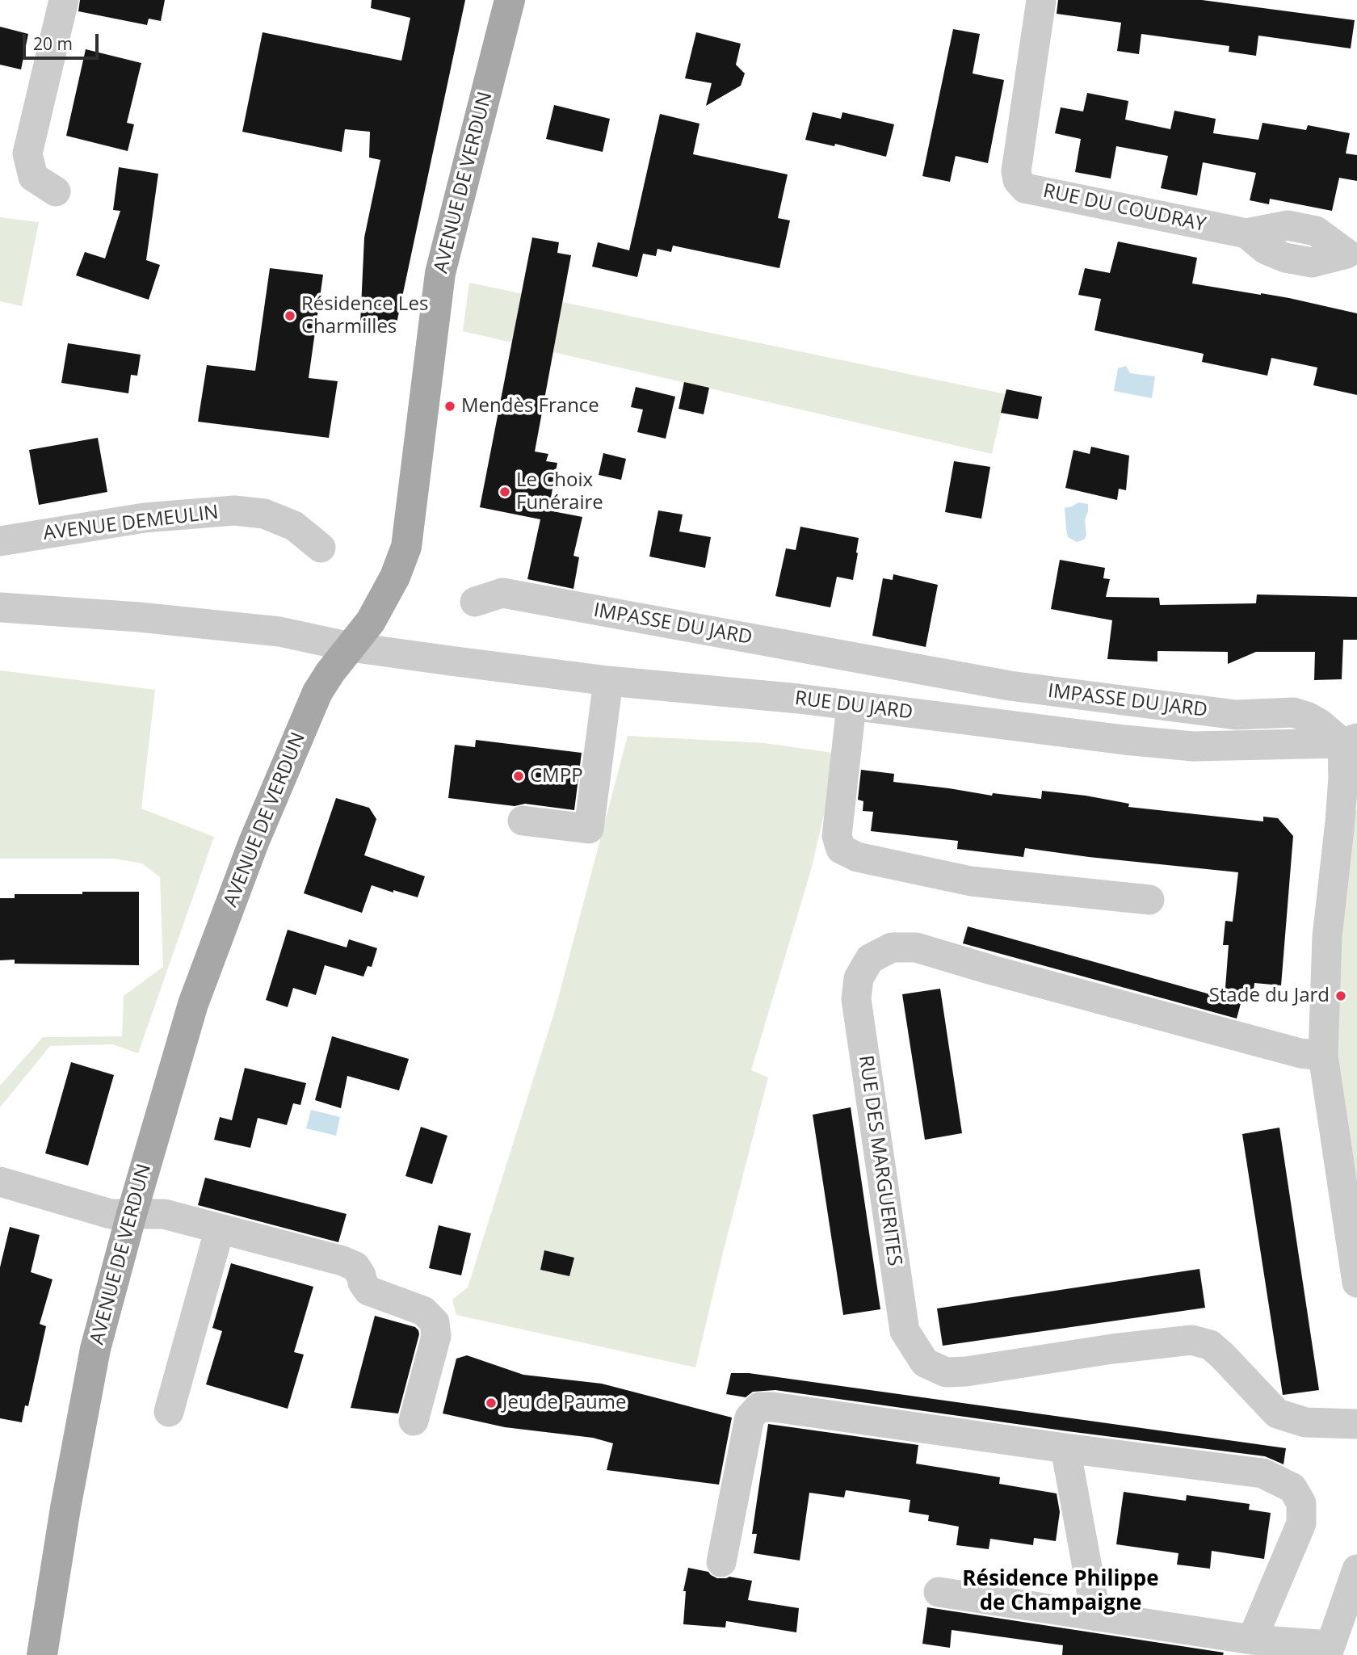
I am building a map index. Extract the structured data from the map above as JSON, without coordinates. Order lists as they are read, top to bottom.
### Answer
{
  "streets": {
    "main road": ["AVENUE DE VERDUN"],
    "street": [
      "RUE DU COUDRAY",
      "AVENUE DEMEULIN",
      "IMPASSE DU JARD",
      "RUE DU JARD",
      "RUE DES MARGUERITES"
    ]
  },
  "crossings": [
    ["AVENUE DE VERDUN", "RUE DU JARD"],
    ["IMPASSE DU JARD", "RUE DU JARD"]
  ],
  "districts": ["Résidence Philippe de Champaigne"],
  "places": [
    "Résidence Les Charmilles",
    "Mendès France",
    "Le Choix Funéraire",
    "CMPP",
    "Stade du Jard",
    "Jeu de Paume"
  ],
  "scale_bar": "20 m"
}
